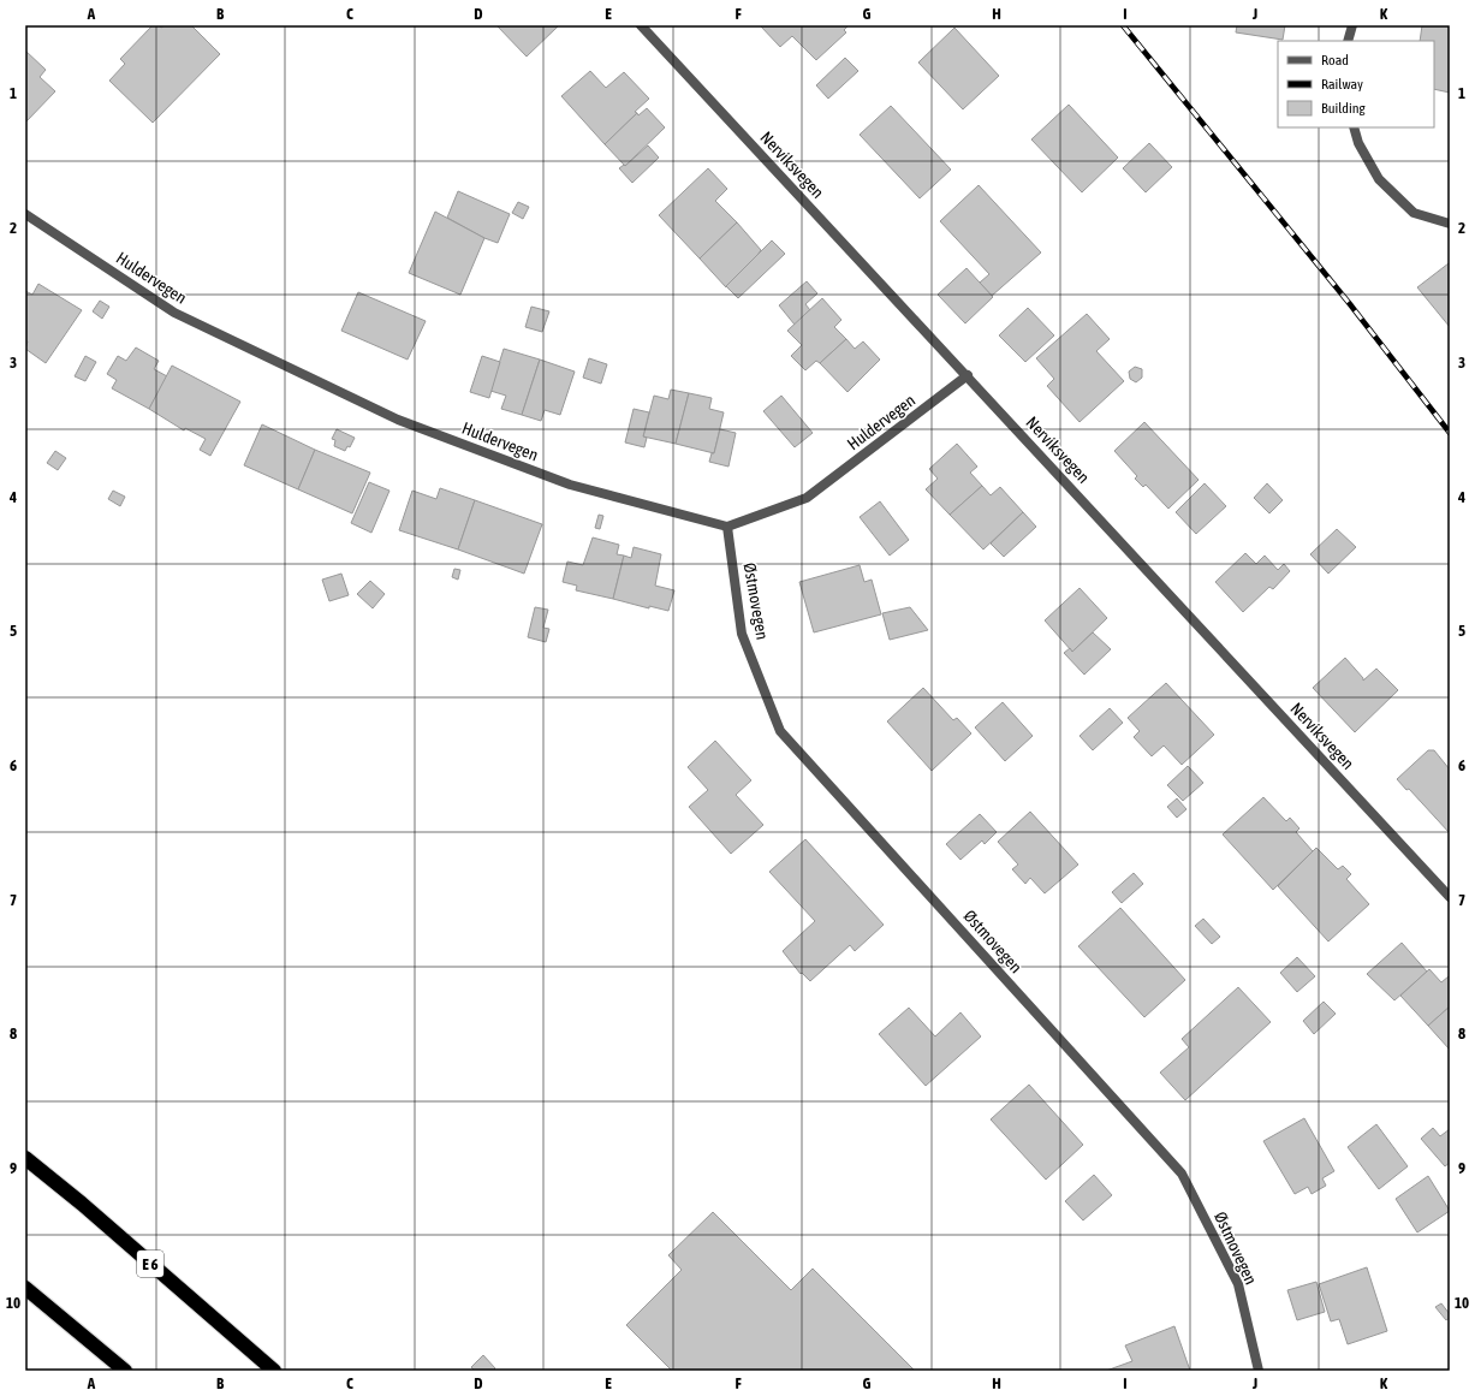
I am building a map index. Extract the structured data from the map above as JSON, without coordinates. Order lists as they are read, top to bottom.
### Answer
{
  "streets": {
    "highway": ["E 6"],
    "street": ["Nerviksvegen", "Huldervegen", "Østmovegen"]
  },
  "crossings": [
    ["Nerviksvegen", "Huldervegen"],
    ["Huldervegen", "Østmovegen"]
  ],
  "legend": ["Road", "Railway", "Building"],
  "grid": {
    "columns": [
      "A",
      "B",
      "C",
      "D",
      "E",
      "F",
      "G",
      "H",
      "I",
      "J",
      "K"
    ],
    "rows": [
      "1",
      "2",
      "3",
      "4",
      "5",
      "6",
      "7",
      "8",
      "9",
      "10"
    ]
  }
}
